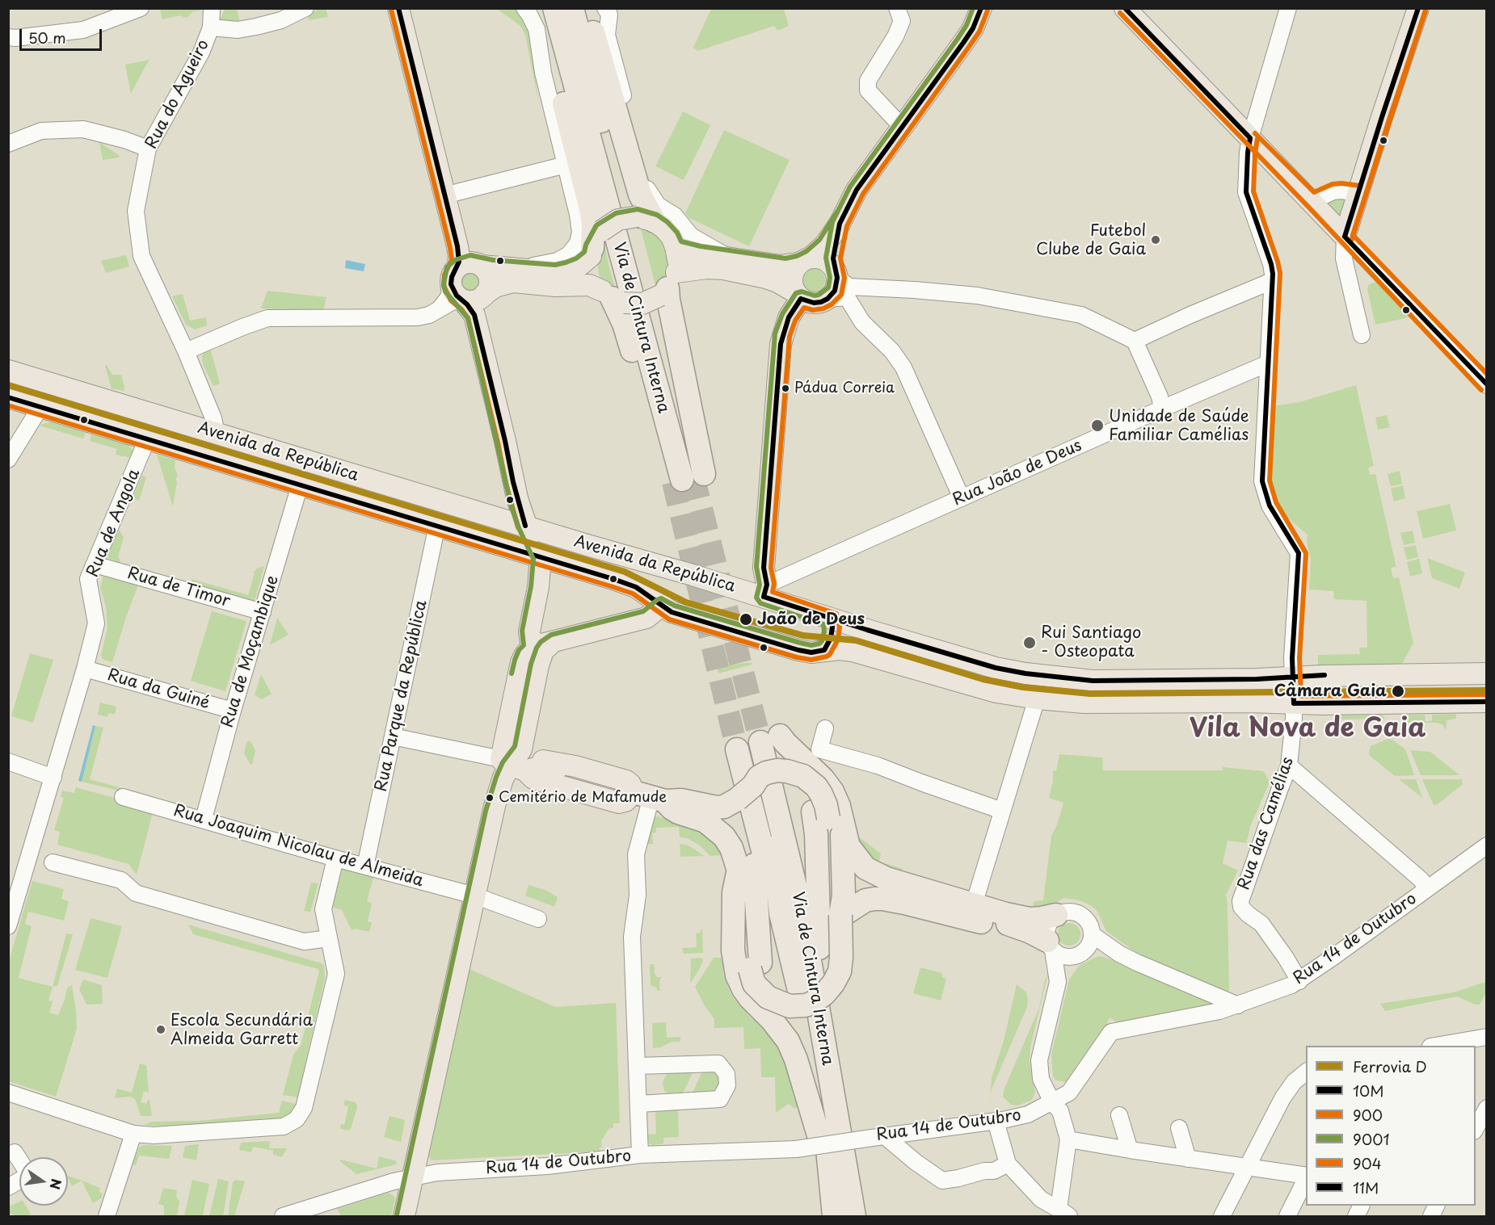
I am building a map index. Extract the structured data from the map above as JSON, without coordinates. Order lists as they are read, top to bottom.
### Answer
{
  "streets": {
    "highway": ["Via de Cintura Interna"],
    "main road": ["Avenida da República"],
    "street": [
      "Rua do Agueiro",
      "Rua João de Deus",
      "Rua de Angola",
      "Rua de Timor",
      "Rua de Moçambique",
      "Rua da Guiné",
      "Rua Parque da República",
      "Rua das Camélias",
      "Rua Joaquim Nicolau de Almeida",
      "Rua 14 de Outubro"
    ]
  },
  "crossings": [
    ["Rua do Agueiro", "Avenida da República"],
    ["Avenida da República", "Rua João de Deus"],
    ["Avenida da República", "Rua de Angola"],
    ["Avenida da República", "Rua de Moçambique"],
    ["Avenida da República", "Rua Parque da República"],
    ["Avenida da República", "Rua das Camélias"],
    ["Rua de Angola", "Rua de Timor"],
    ["Rua de Angola", "Rua da Guiné"],
    ["Rua de Timor", "Rua de Moçambique"],
    ["Rua de Moçambique", "Rua da Guiné"],
    ["Rua de Moçambique", "Rua Joaquim Nicolau de Almeida"],
    ["Rua Parque da República", "Rua Joaquim Nicolau de Almeida"],
    ["Rua das Camélias", "Rua 14 de Outubro"]
  ],
  "districts": ["Vila Nova de Gaia"],
  "places": [
    "Futebol Clube de Gaia",
    "Pádua Correia",
    "Unidade de Saúde Familiar Camélias",
    "João de Deus",
    "Rui Santiago - Osteopata",
    "Câmara Gaia",
    "Cemitério de Mafamude",
    "Escola Secundária Almeida Garrett"
  ],
  "lines": [
    "transit line 10M",
    "transit line 9001",
    "transit line 11M",
    "transit line 900",
    "transit line 904",
    "rail line D"
  ],
  "legend": [
    "Ferrovia D",
    "10M",
    "900",
    "9001",
    "904",
    "11M"
  ],
  "scale_bar": "50 m",
  "north": "right"
}
